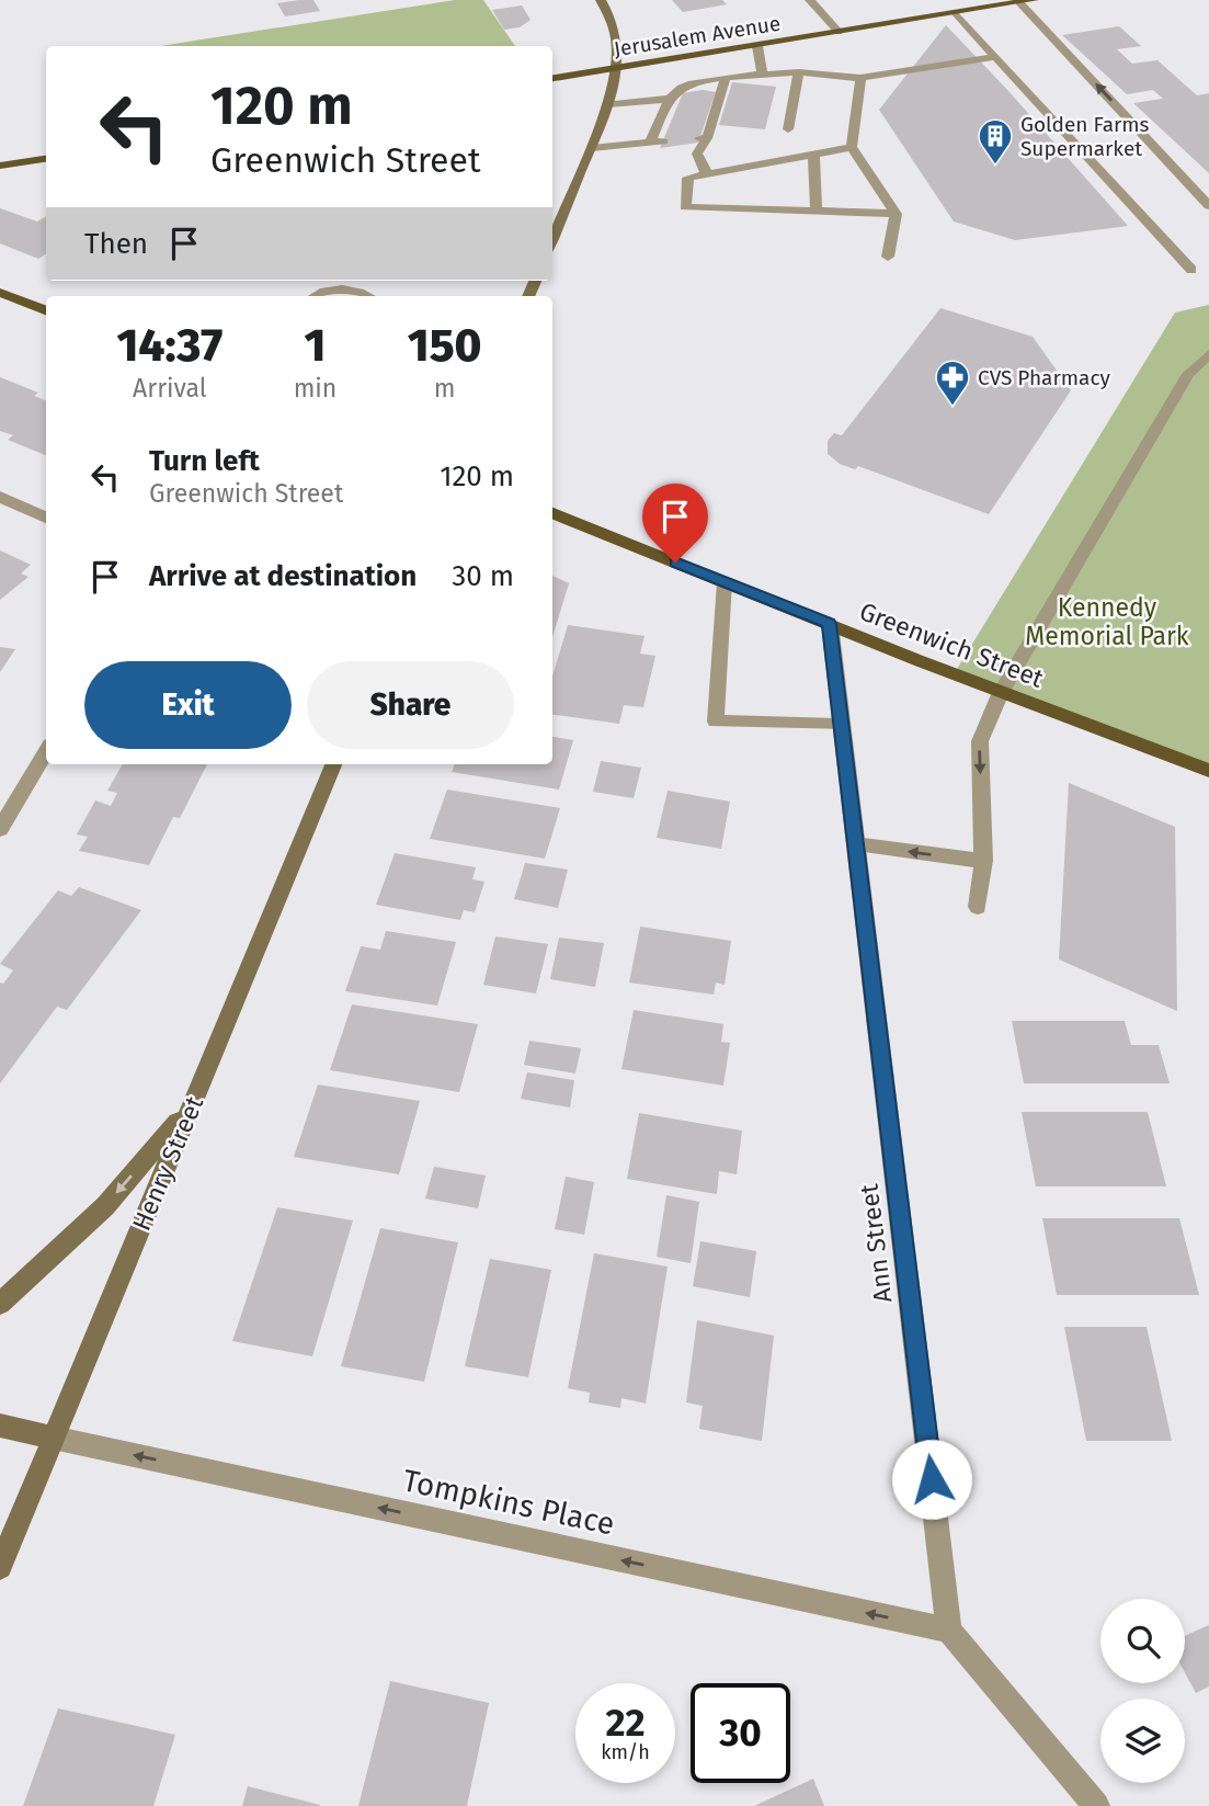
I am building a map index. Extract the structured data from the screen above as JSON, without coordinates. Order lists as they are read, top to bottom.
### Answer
{
  "streets": {
    "main road": ["Jerusalem Avenue", "Greenwich Street", "Henry Street"],
    "street": ["Ann Street", "Tompkins Place"]
  },
  "crossings": [
    ["Greenwich Street", "Ann Street"],
    ["Henry Street", "Tompkins Place"],
    ["Ann Street", "Tompkins Place"]
  ],
  "one_way": ["Tompkins Place"],
  "parks": ["Kennedy Memorial Park"],
  "places": {
    "building": ["Golden Farms Supermarket"],
    "pharmacy": ["CVS Pharmacy"]
  },
  "page": {
    "turn": ["120 m", "Greenwich Street"],
    "then": "Then",
    "eta": [
      "14:37",
      "Arrival",
      "1",
      "min",
      "150",
      "m"
    ],
    "list": [
      {
        "name": "Turn left",
        "note": "Greenwich Street",
        "value": "120 m"
      },
      {
        "name": "Arrive at destination",
        "value": "30 m"
      }
    ],
    "buttons": ["Exit", "Share"],
    "speed": "22 km/h",
    "limit": "30"
  }
}
